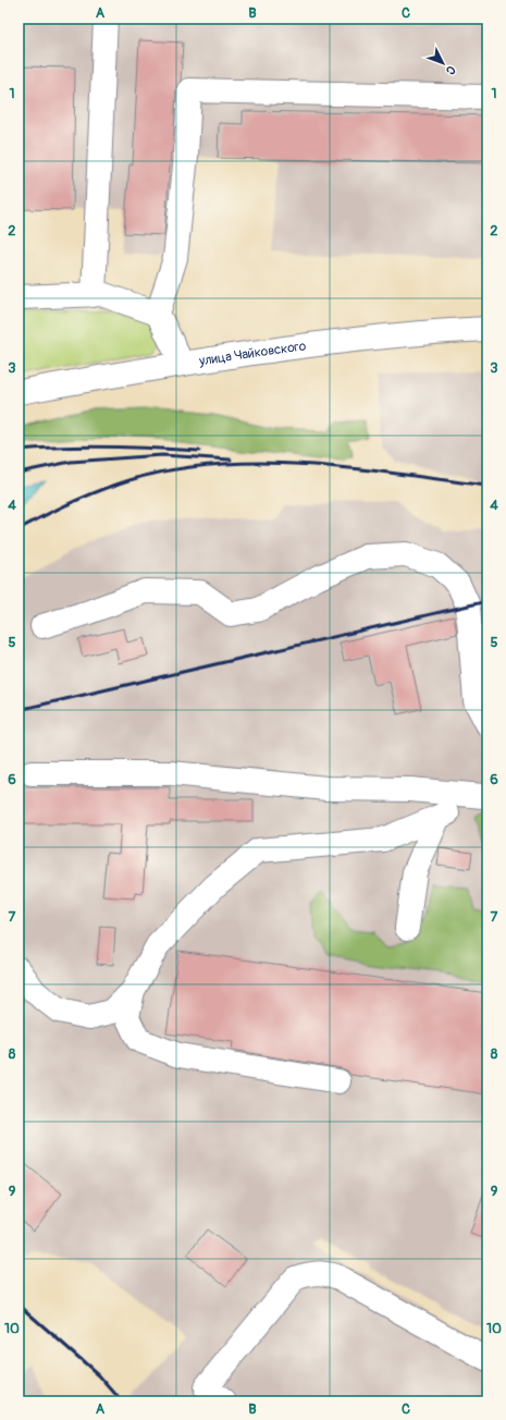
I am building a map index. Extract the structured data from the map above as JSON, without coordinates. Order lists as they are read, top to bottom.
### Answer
{
  "streets": {
    "main road": ["улица Чайковского"]
  },
  "north": "bottom right",
  "grid": {
    "columns": ["A", "B", "C"],
    "rows": [
      "1",
      "2",
      "3",
      "4",
      "5",
      "6",
      "7",
      "8",
      "9",
      "10"
    ]
  }
}
